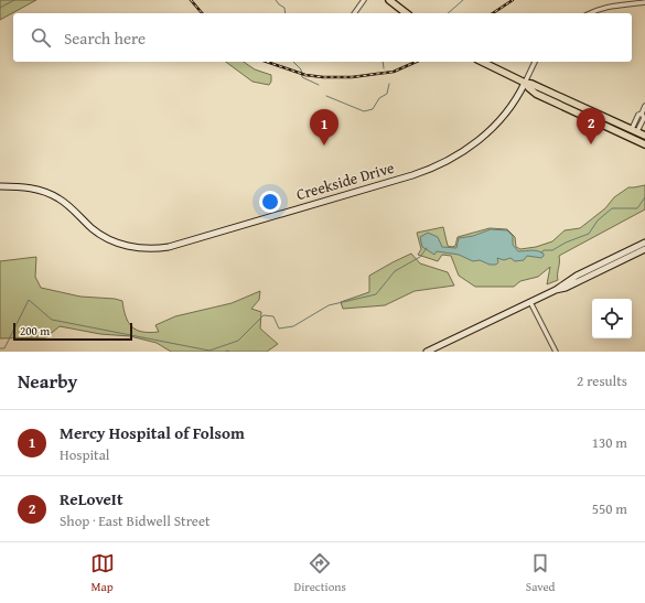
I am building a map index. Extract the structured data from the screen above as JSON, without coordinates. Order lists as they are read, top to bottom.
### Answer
{
  "streets": {
    "street": ["Creekside Drive"]
  },
  "scale_bar": "200 m",
  "page": {
    "search": "Search here",
    "pins": ["2", "1"],
    "scale": "200 m",
    "heading": ["Nearby", "2 results"],
    "list": [
      {
        "mark": "1",
        "name": "Mercy Hospital of Folsom",
        "note": "Hospital",
        "value": "130 m"
      },
      {
        "mark": "2",
        "name": "ReLoveIt",
        "note": "Shop · East Bidwell Street",
        "value": "550 m"
      }
    ],
    "nav": ["Map", "Directions", "Saved"]
  }
}
